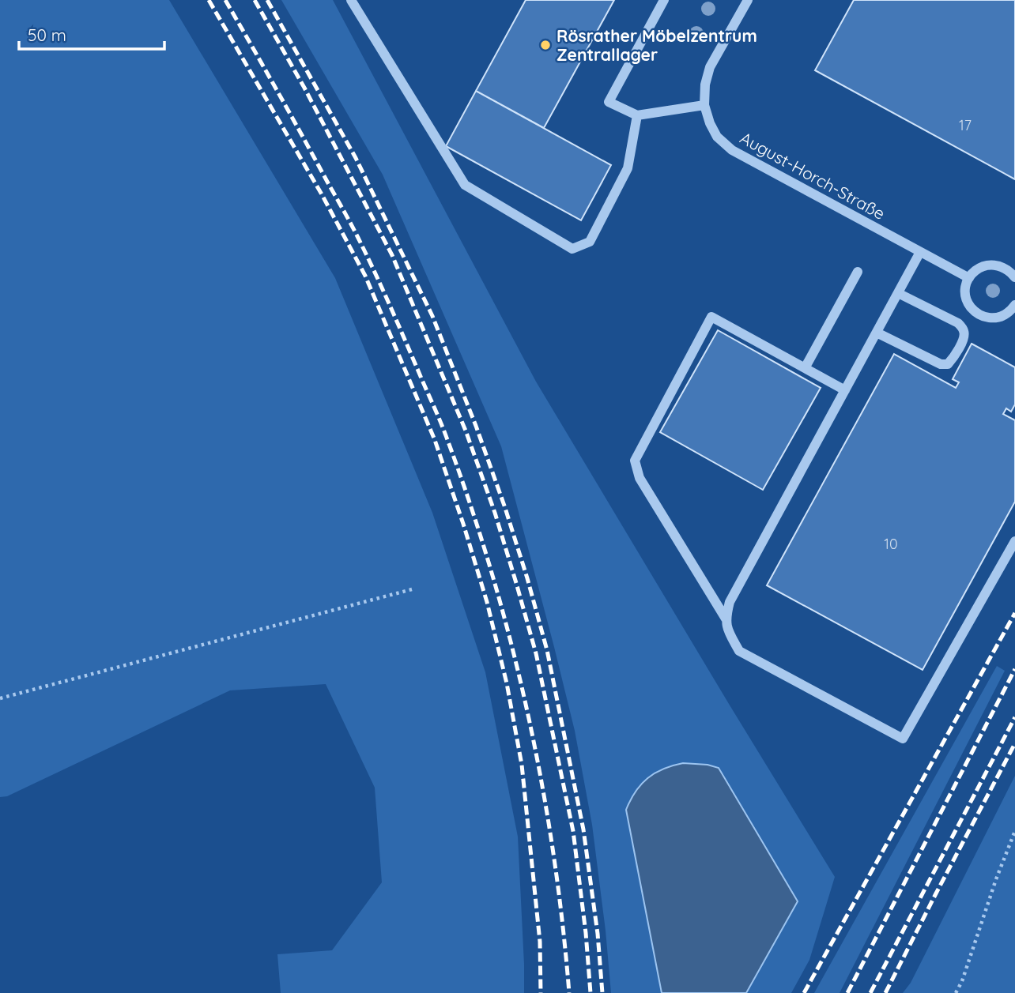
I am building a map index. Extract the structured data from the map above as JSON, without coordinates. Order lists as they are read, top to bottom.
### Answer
{
  "streets": {
    "street": ["August-Horch-Straße"]
  },
  "places": ["Rösrather Möbelzentrum Zentrallager"],
  "house_numbers": ["17", "10"],
  "scale_bar": "50 m"
}
